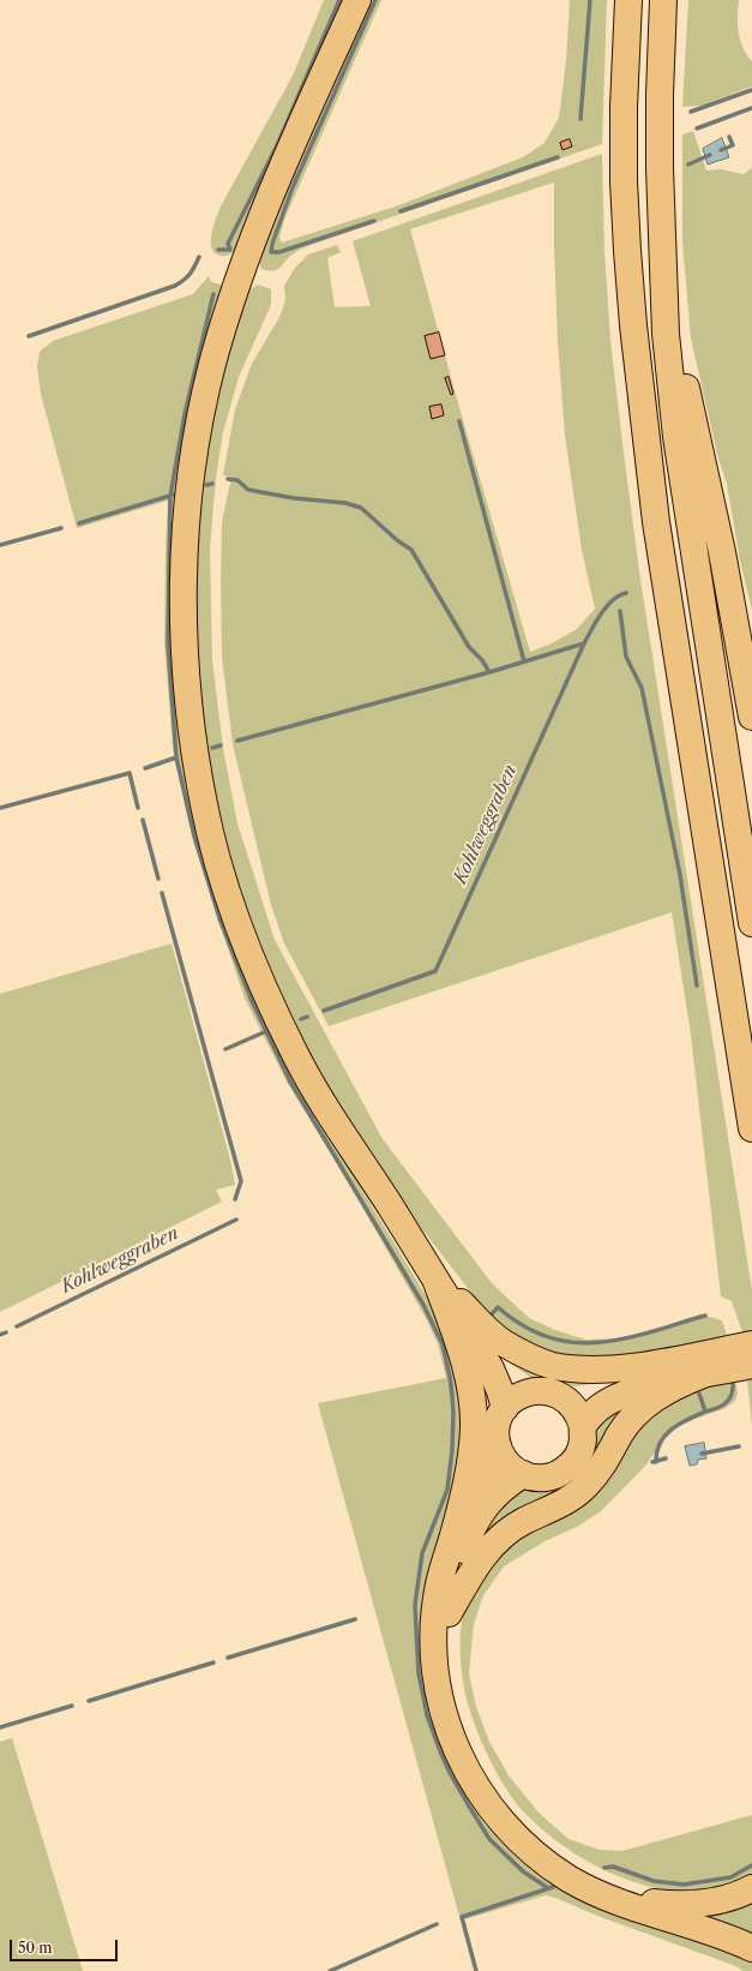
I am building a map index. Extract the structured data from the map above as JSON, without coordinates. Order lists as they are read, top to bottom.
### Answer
{
  "water": ["Kohlweggraben"],
  "scale_bar": "50 m"
}
